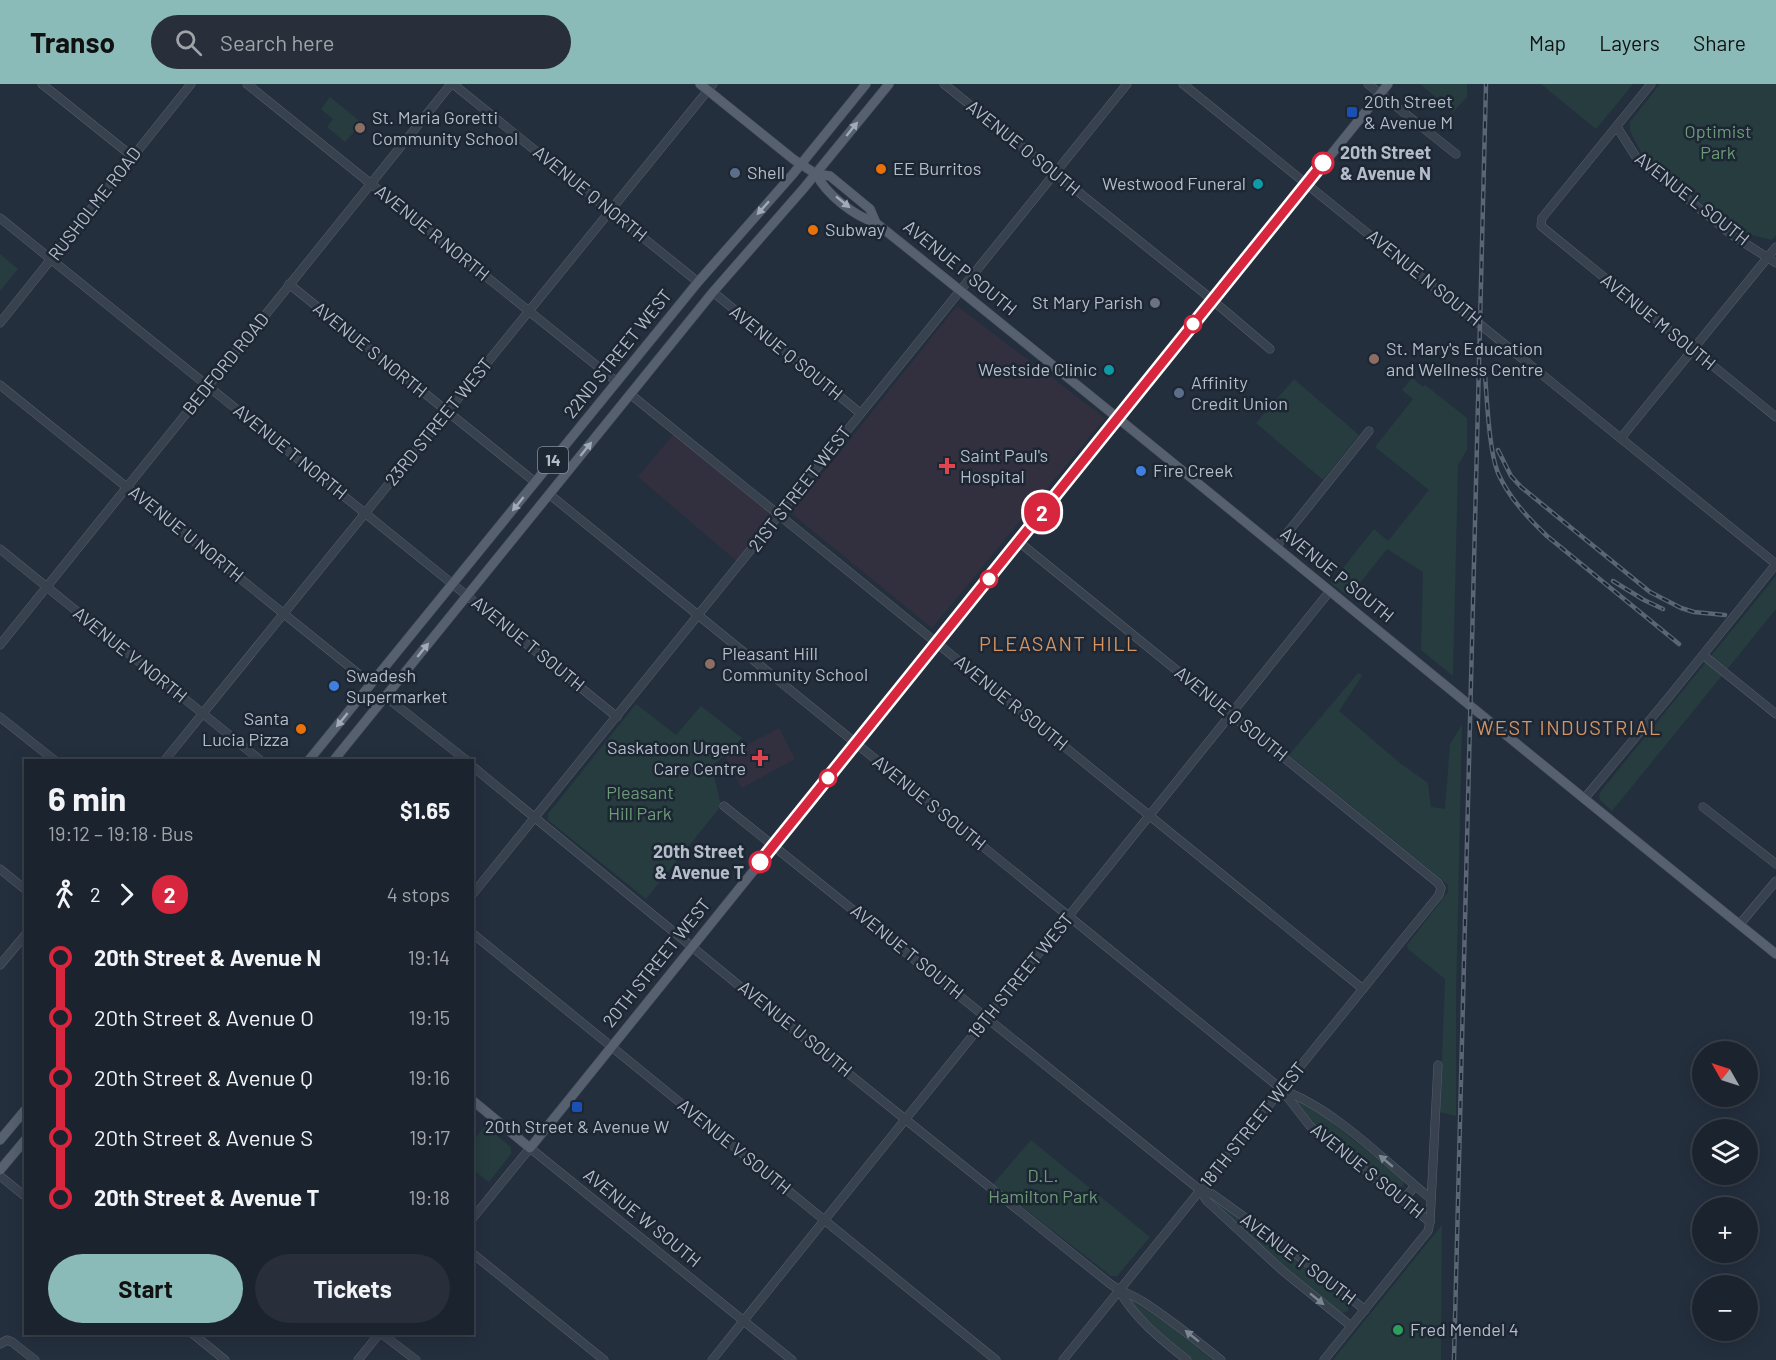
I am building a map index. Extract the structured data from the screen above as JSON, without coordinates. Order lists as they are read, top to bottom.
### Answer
{
  "streets": {
    "main road": [
      "AVENUE P SOUTH",
      "22ND STREET WEST",
      "14",
      "20TH STREET WEST",
      "AVENUE W SOUTH"
    ],
    "street": [
      "AVENUE O SOUTH",
      "AVENUE Q NORTH",
      "AVENUE L SOUTH",
      "RUSHOLME ROAD",
      "AVENUE R NORTH",
      "AVENUE N SOUTH",
      "AVENUE M SOUTH",
      "AVENUE S NORTH",
      "AVENUE Q SOUTH",
      "BEDFORD ROAD",
      "23RD STREET WEST",
      "AVENUE T NORTH",
      "21ST STREET WEST",
      "AVENUE U NORTH",
      "AVENUE T SOUTH",
      "AVENUE V NORTH",
      "AVENUE R SOUTH",
      "AVENUE S SOUTH",
      "19TH STREET WEST",
      "AVENUE U SOUTH",
      "18TH STREET WEST",
      "AVENUE V SOUTH"
    ]
  },
  "crossings": [
    ["AVENUE O SOUTH", "21ST STREET WEST"],
    ["AVENUE O SOUTH", "20TH STREET WEST"],
    ["AVENUE Q NORTH", "22ND STREET WEST"],
    ["AVENUE Q NORTH", "BEDFORD ROAD"],
    ["AVENUE Q NORTH", "23RD STREET WEST"],
    ["AVENUE L SOUTH", "AVENUE M SOUTH"],
    ["RUSHOLME ROAD", "AVENUE T NORTH"],
    ["AVENUE R NORTH", "22ND STREET WEST"],
    ["AVENUE R NORTH", "BEDFORD ROAD"],
    ["AVENUE R NORTH", "23RD STREET WEST"],
    ["AVENUE P SOUTH", "22ND STREET WEST"],
    ["AVENUE P SOUTH", "23RD STREET WEST"],
    ["AVENUE P SOUTH", "21ST STREET WEST"],
    ["AVENUE P SOUTH", "20TH STREET WEST"],
    ["AVENUE P SOUTH", "19TH STREET WEST"],
    ["AVENUE N SOUTH", "20TH STREET WEST"],
    ["AVENUE S NORTH", "22ND STREET WEST"],
    ["AVENUE S NORTH", "BEDFORD ROAD"],
    ["AVENUE S NORTH", "23RD STREET WEST"],
    ["AVENUE Q SOUTH", "22ND STREET WEST"],
    ["AVENUE Q SOUTH", "21ST STREET WEST"],
    ["AVENUE Q SOUTH", "20TH STREET WEST"],
    ["AVENUE Q SOUTH", "19TH STREET WEST"],
    ["AVENUE Q SOUTH", "18TH STREET WEST"],
    ["22ND STREET WEST", "AVENUE T NORTH"],
    ["22ND STREET WEST", "AVENUE U NORTH"],
    ["22ND STREET WEST", "AVENUE T SOUTH"],
    ["22ND STREET WEST", "AVENUE R SOUTH"],
    ["22ND STREET WEST", "AVENUE S SOUTH"],
    ["BEDFORD ROAD", "AVENUE T NORTH"],
    ["BEDFORD ROAD", "AVENUE U NORTH"],
    ["BEDFORD ROAD", "AVENUE V NORTH"],
    ["23RD STREET WEST", "AVENUE T NORTH"],
    ["23RD STREET WEST", "AVENUE U NORTH"],
    ["23RD STREET WEST", "AVENUE V NORTH"],
    ["AVENUE T NORTH", "AVENUE T SOUTH"],
    ["21ST STREET WEST", "AVENUE T SOUTH"],
    ["21ST STREET WEST", "AVENUE R SOUTH"],
    ["21ST STREET WEST", "AVENUE S SOUTH"],
    ["21ST STREET WEST", "AVENUE U SOUTH"],
    ["AVENUE T SOUTH", "20TH STREET WEST"],
    ["AVENUE T SOUTH", "19TH STREET WEST"],
    ["AVENUE T SOUTH", "18TH STREET WEST"],
    ["AVENUE R SOUTH", "20TH STREET WEST"],
    ["AVENUE R SOUTH", "19TH STREET WEST"],
    ["AVENUE R SOUTH", "18TH STREET WEST"],
    ["AVENUE S SOUTH", "20TH STREET WEST"],
    ["AVENUE S SOUTH", "19TH STREET WEST"],
    ["AVENUE S SOUTH", "18TH STREET WEST"],
    ["20TH STREET WEST", "AVENUE U SOUTH"],
    ["20TH STREET WEST", "AVENUE V SOUTH"],
    ["20TH STREET WEST", "AVENUE W SOUTH"],
    ["19TH STREET WEST", "AVENUE U SOUTH"],
    ["19TH STREET WEST", "AVENUE V SOUTH"],
    ["19TH STREET WEST", "AVENUE W SOUTH"],
    ["AVENUE U SOUTH", "18TH STREET WEST"]
  ],
  "districts": ["PLEASANT HILL", "WEST INDUSTRIAL"],
  "parks": ["Optimist Park", "Pleasant Hill Park", "D.L. Hamilton Park"],
  "places": {
    "transit": ["20th Street & Avenue M", "20th Street & Avenue W"],
    "other": [
      "St. Maria Goretti Community School",
      "20th Street & Avenue N",
      "EE Burritos",
      "Shell",
      "Westwood Funeral",
      "Subway",
      "St Mary Parish",
      "St. Mary's Education and Wellness Centre",
      "Westside Clinic",
      "Affinity Credit Union",
      "Fire Creek",
      "Pleasant Hill Community School",
      "Swadesh Supermarket",
      "Santa Lucia Pizza",
      "20th Street & Avenue T",
      "Fred Mendel 4"
    ],
    "health": ["Saint Paul's Hospital", "Saskatoon Urgent Care Centre"]
  },
  "lines": ["bus line 2"],
  "north": "top left",
  "page": {
    "header": "Transo",
    "search": "Search here",
    "nav": ["Map", "Layers", "Share"],
    "on_map": "2",
    "heading": ["6 min", "19:12 – 19:18 · Bus", "$1.65"],
    "legs": ["2", "2", "4 stops"],
    "list": [
      {
        "name": "20th Street & Avenue N",
        "value": "19:14"
      },
      {
        "name": "20th Street & Avenue O",
        "value": "19:15"
      },
      {
        "name": "20th Street & Avenue Q",
        "value": "19:16"
      },
      {
        "name": "20th Street & Avenue S",
        "value": "19:17"
      },
      {
        "name": "20th Street & Avenue T",
        "value": "19:18"
      }
    ],
    "map_buttons": ["+", "−"],
    "buttons": ["Start", "Tickets"]
  }
}
